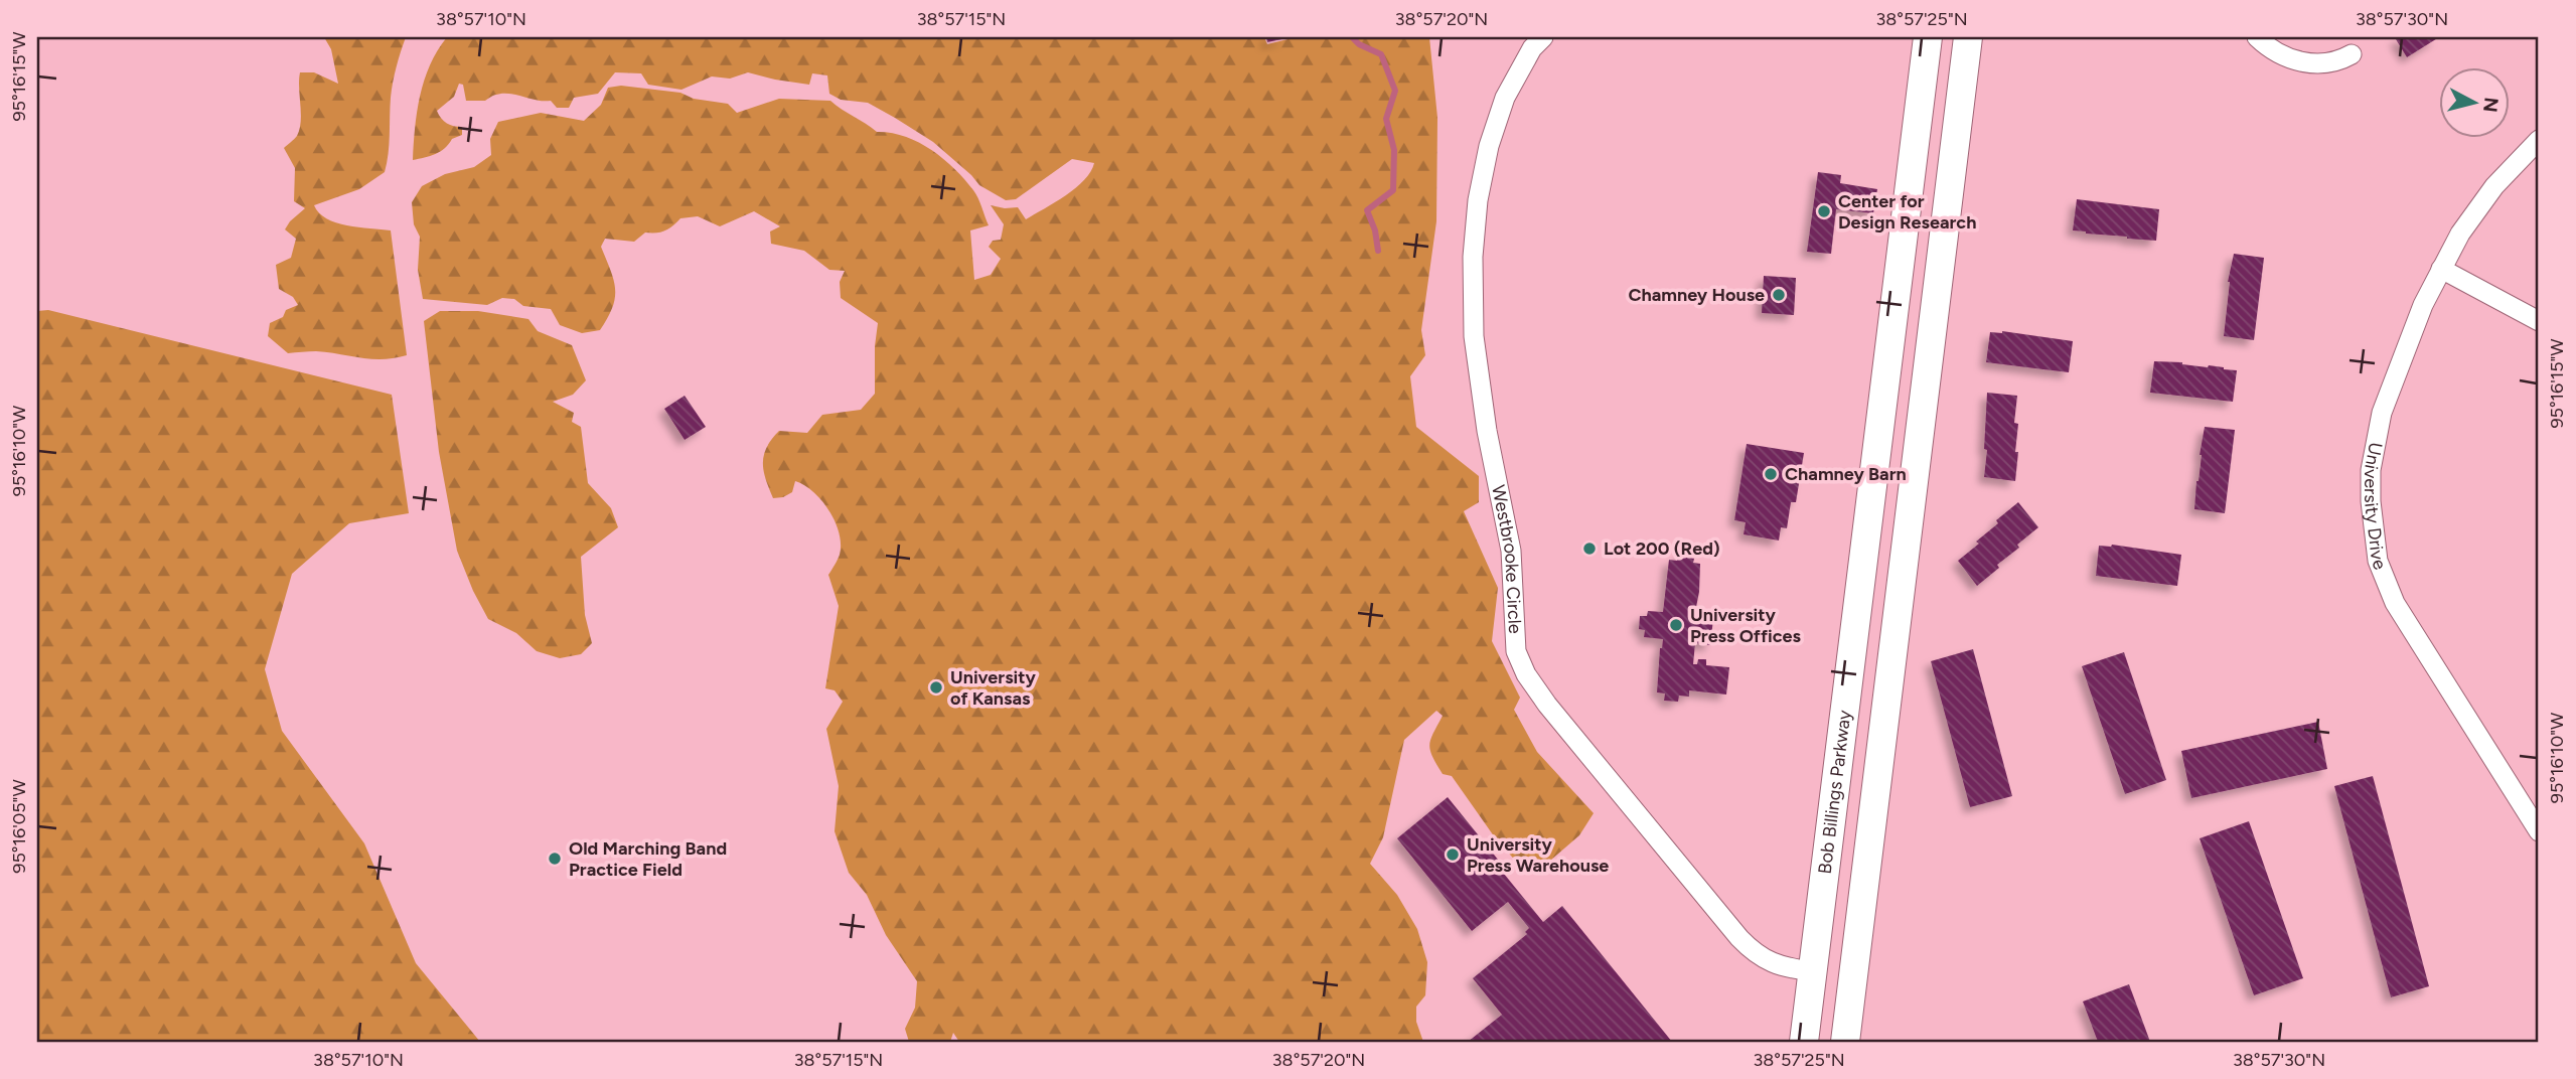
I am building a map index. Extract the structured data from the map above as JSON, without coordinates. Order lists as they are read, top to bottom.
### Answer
{
  "streets": {
    "main road": ["Bob Billings Parkway"],
    "street": ["University Drive", "Westbrooke Circle"]
  },
  "crossings": [
    ["Westbrooke Circle", "Bob Billings Parkway"]
  ],
  "places": [
    "Center for Design Research",
    "Chamney House",
    "Chamney Barn",
    "Lot 200 (Red)",
    "University Press Offices",
    "University of Kansas",
    "University Press Warehouse",
    "Old Marching Band Practice Field"
  ],
  "north": "right",
  "coordinates": [
    "38°57'10\"N",
    "38°57'15\"N",
    "38°57'20\"N",
    "38°57'25\"N",
    "38°57'30\"N",
    "95°16'15\"W",
    "95°16'10\"W",
    "95°16'05\"W"
  ]
}
